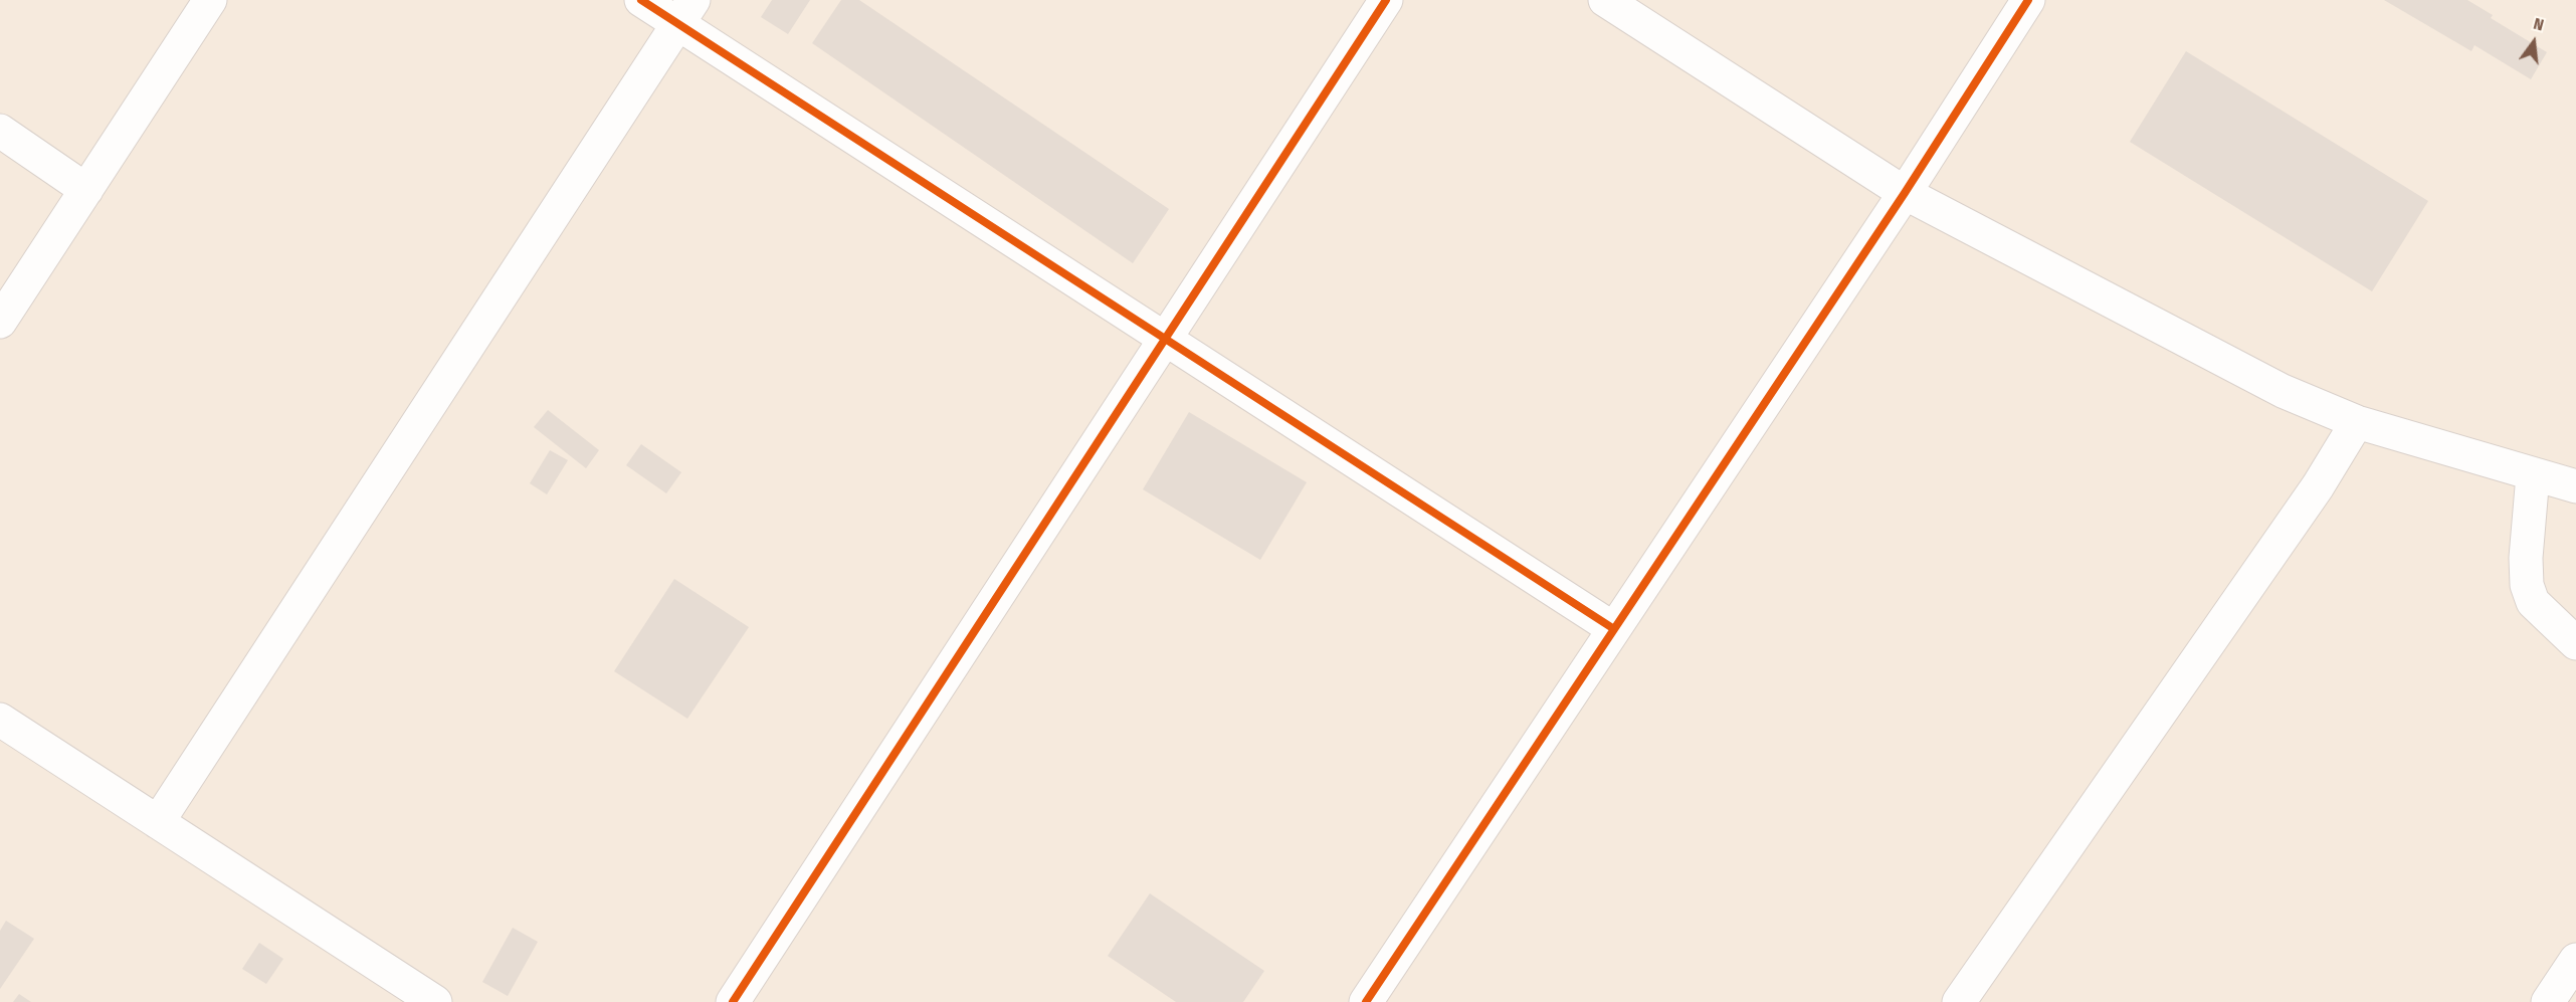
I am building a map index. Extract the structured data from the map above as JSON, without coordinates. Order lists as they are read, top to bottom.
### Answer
{
  "north": "top"
}
